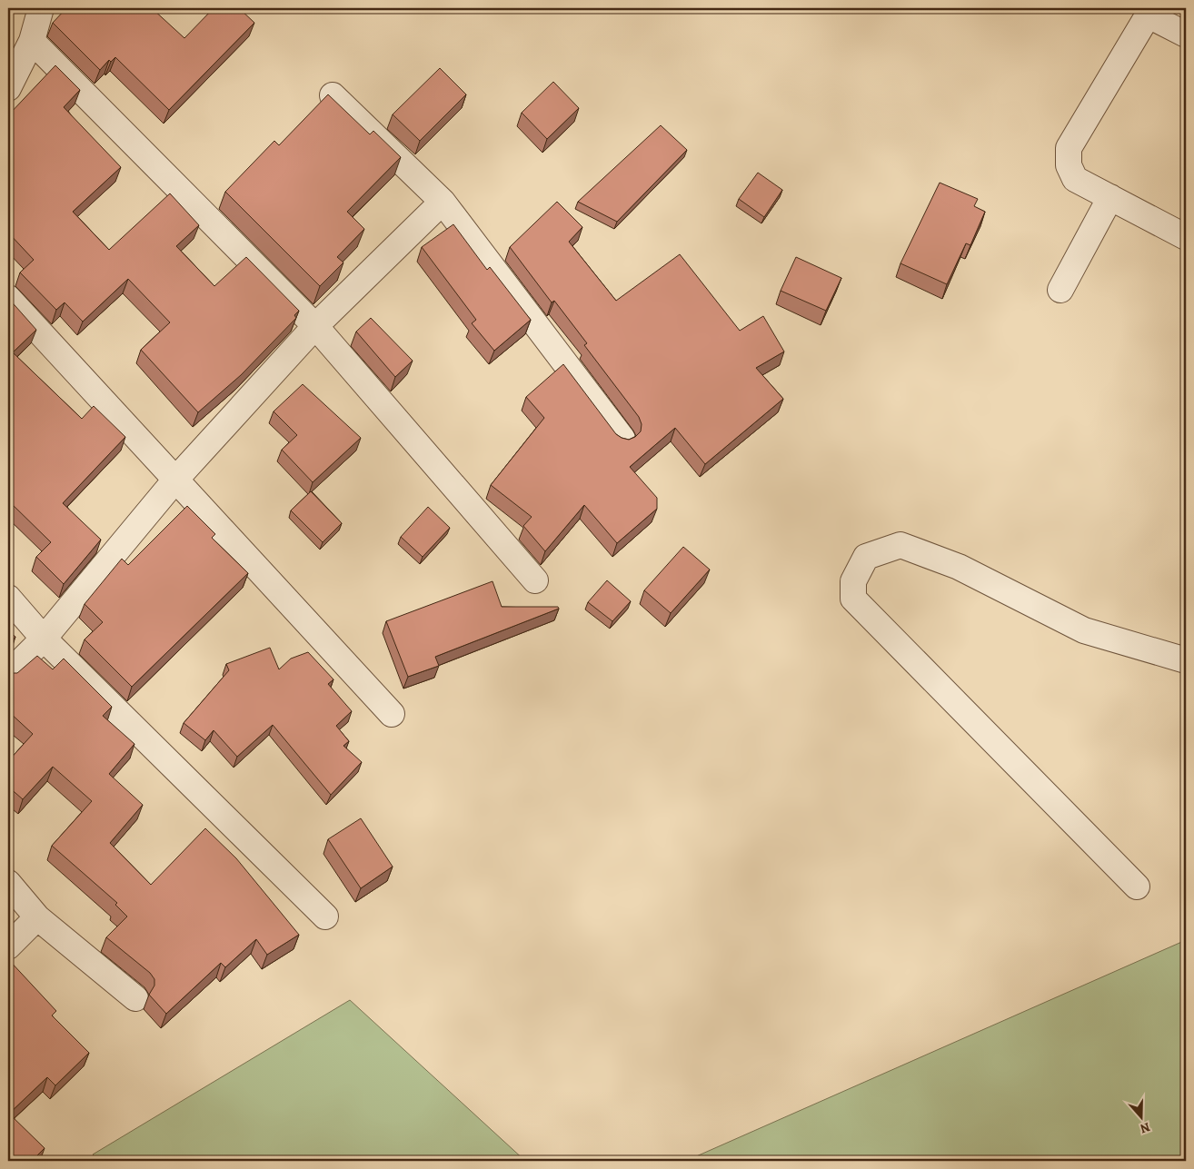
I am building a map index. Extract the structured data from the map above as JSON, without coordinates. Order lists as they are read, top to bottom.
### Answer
{
  "north": "bottom"
}
